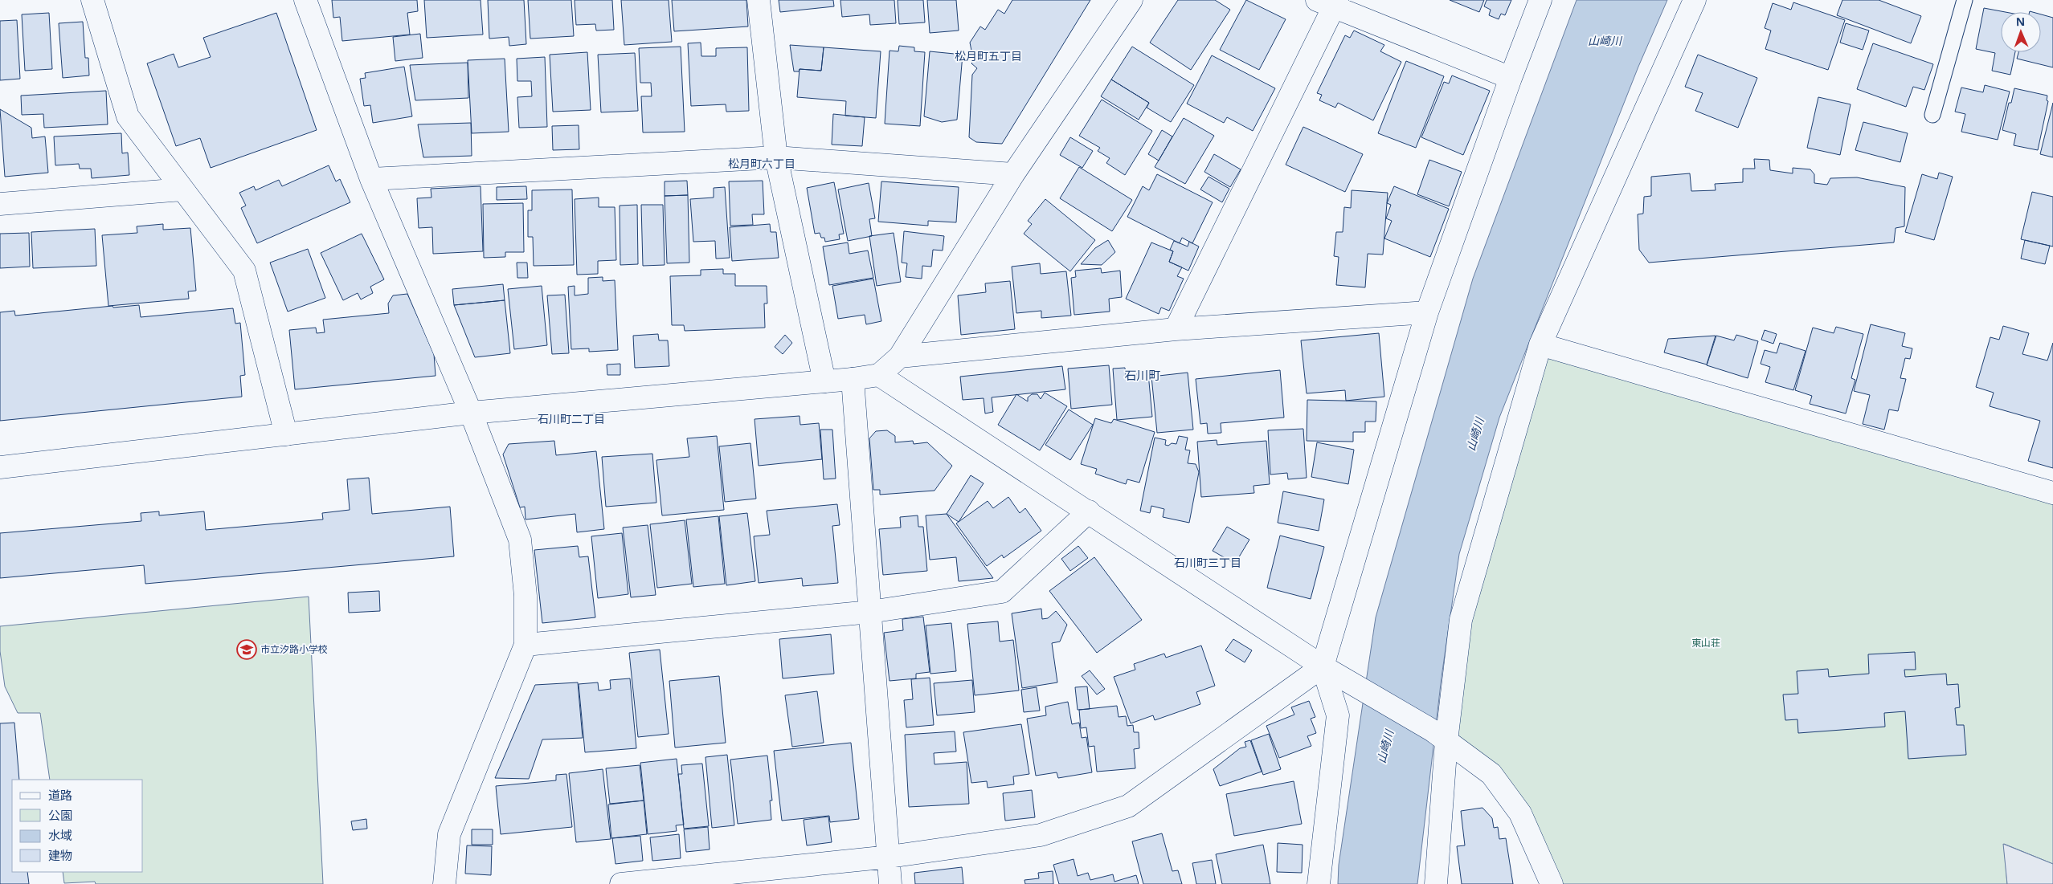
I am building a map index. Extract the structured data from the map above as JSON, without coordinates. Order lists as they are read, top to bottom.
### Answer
{
  "districts": [
    "松月町五丁目",
    "松月町六丁目",
    "石川町",
    "石川町二丁目",
    "石川町三丁目"
  ],
  "water": ["山崎川"],
  "parks": ["東山荘"],
  "places": {
    "school or university": ["市立汐路小学校"]
  },
  "legend": [
    "道路",
    "公園",
    "水域",
    "建物"
  ],
  "north": "top"
}
